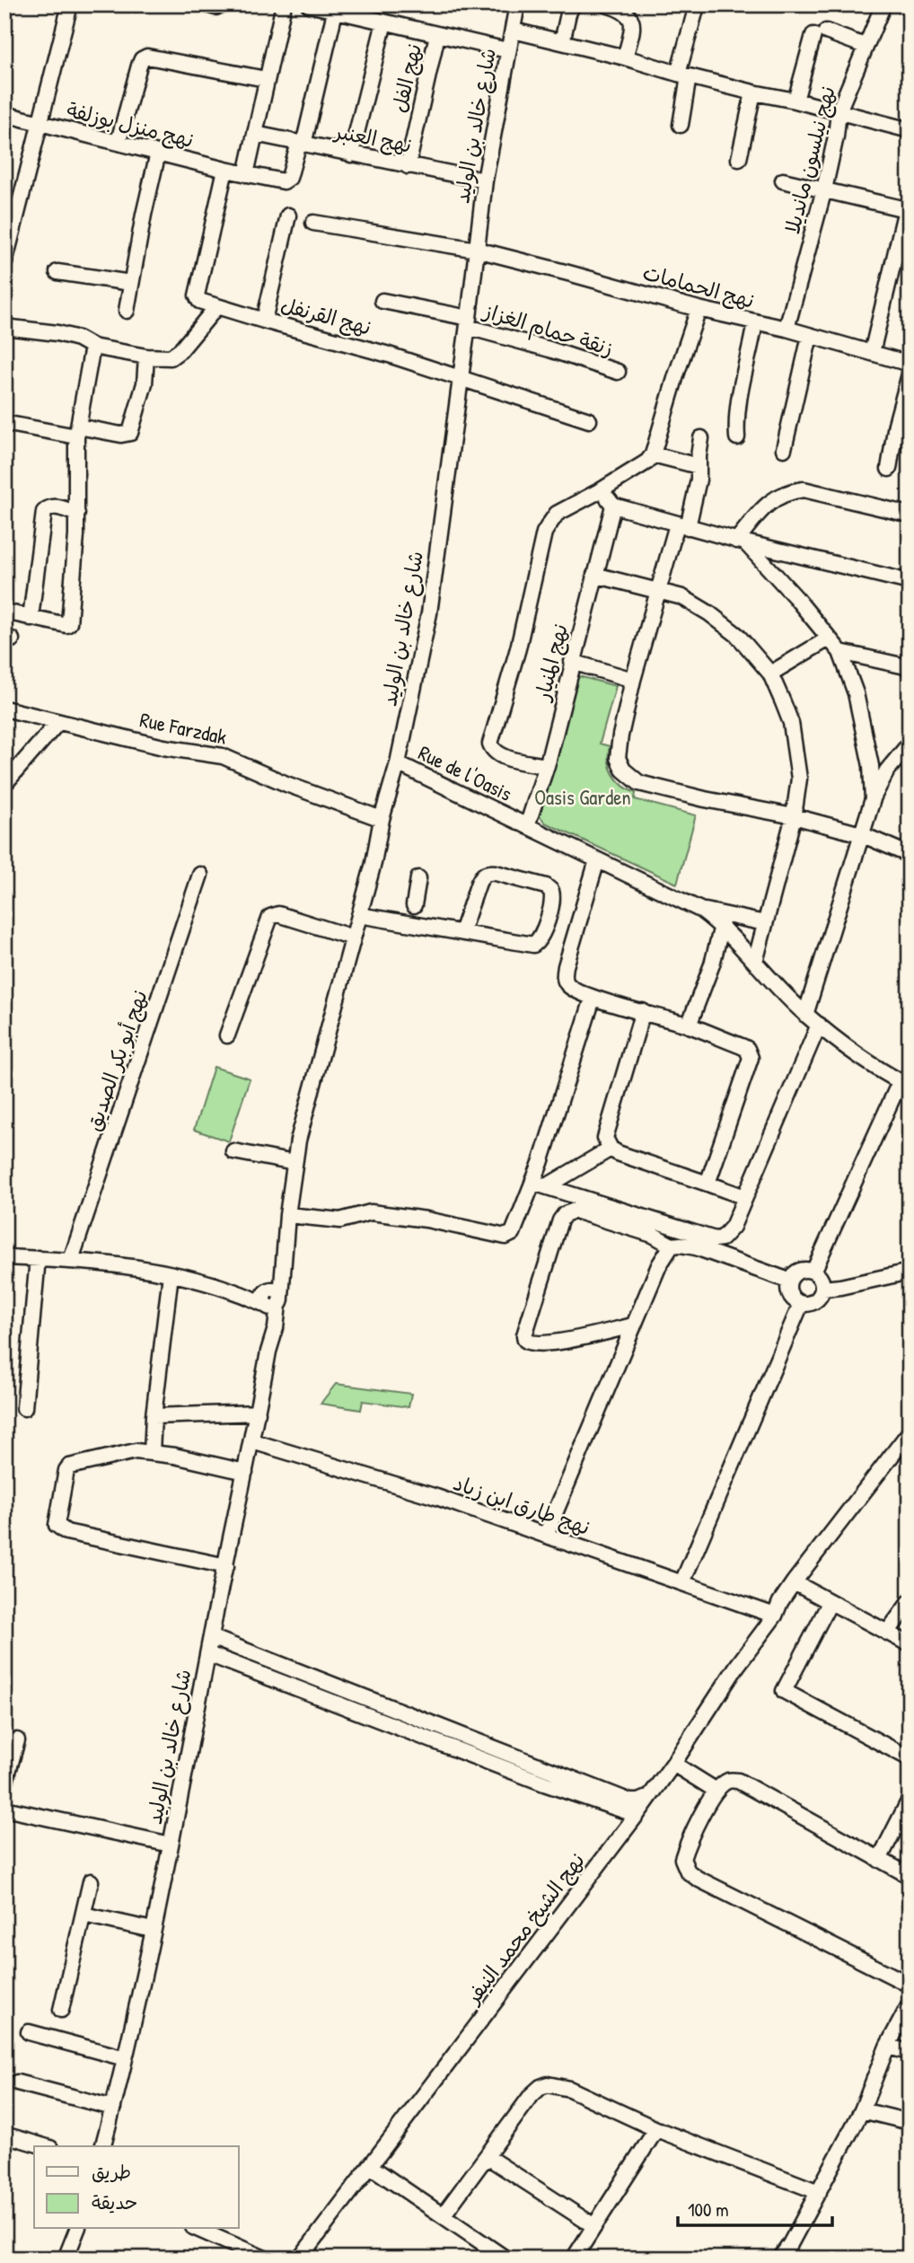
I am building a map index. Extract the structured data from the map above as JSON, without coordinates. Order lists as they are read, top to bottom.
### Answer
{
  "streets": {
    "street": [
      "نهج الفل",
      "نهج منزل بوزلفة",
      "شارع خالد بن الوليد",
      "نهج العنبر",
      "نهج نيلسون مانديلا",
      "نهج الحمامات",
      "نهج القرنفل",
      "زنقة حمام الغزاز",
      "نهج المنيار",
      "Rue Farzdak",
      "Rue de l'Oasis",
      "نهج أبو بكر الصديق",
      "نهج طارق ابن زياد",
      "نهج الشيخ محمد النيفر"
    ]
  },
  "crossings": [
    ["نهج الفل", "نهج العنبر"],
    ["نهج منزل بوزلفة", "نهج العنبر"],
    ["شارع خالد بن الوليد", "نهج العنبر"],
    ["شارع خالد بن الوليد", "نهج الحمامات"],
    ["شارع خالد بن الوليد", "نهج القرنفل"],
    ["شارع خالد بن الوليد", "زنقة حمام الغزاز"],
    ["شارع خالد بن الوليد", "Rue Farzdak"],
    ["شارع خالد بن الوليد", "Rue de l'Oasis"],
    ["شارع خالد بن الوليد", "نهج طارق ابن زياد"],
    ["نهج نيلسون مانديلا", "نهج الحمامات"],
    ["نهج المنيار", "Rue de l'Oasis"],
    ["نهج طارق ابن زياد", "نهج الشيخ محمد النيفر"]
  ],
  "parks": ["Oasis Garden"],
  "legend": ["طريق", "حديقة"],
  "scale_bar": "100 m"
}
